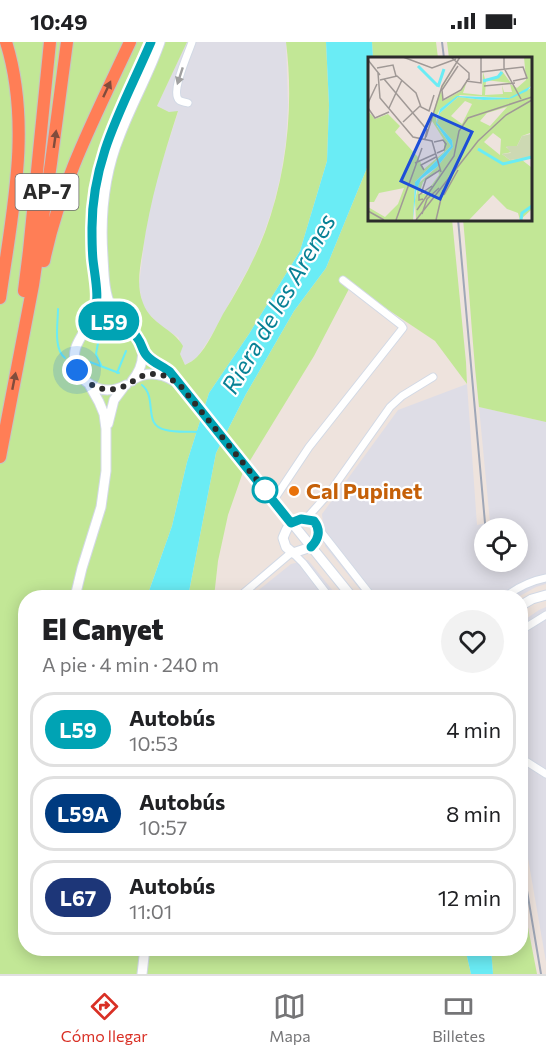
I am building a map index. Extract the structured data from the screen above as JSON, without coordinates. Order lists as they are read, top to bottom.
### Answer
{
  "streets": {
    "highway": ["AP-7"]
  },
  "water": ["Riera de les Arenes"],
  "places": ["Cal Pupinet"],
  "lines": ["bus line L59"],
  "page": {
    "status": "10:49",
    "on_map": "L59",
    "heading": ["El Canyet", "A pie · 4 min · 240 m"],
    "list": [
      {
        "mark": "L59",
        "name": "Autobús",
        "note": "10:53",
        "value": "4 min"
      },
      {
        "mark": "L59A",
        "name": "Autobús",
        "note": "10:57",
        "value": "8 min"
      },
      {
        "mark": "L67",
        "name": "Autobús",
        "note": "11:01",
        "value": "12 min"
      }
    ],
    "tabs": ["Cómo llegar", "Mapa", "Billetes"]
  }
}
